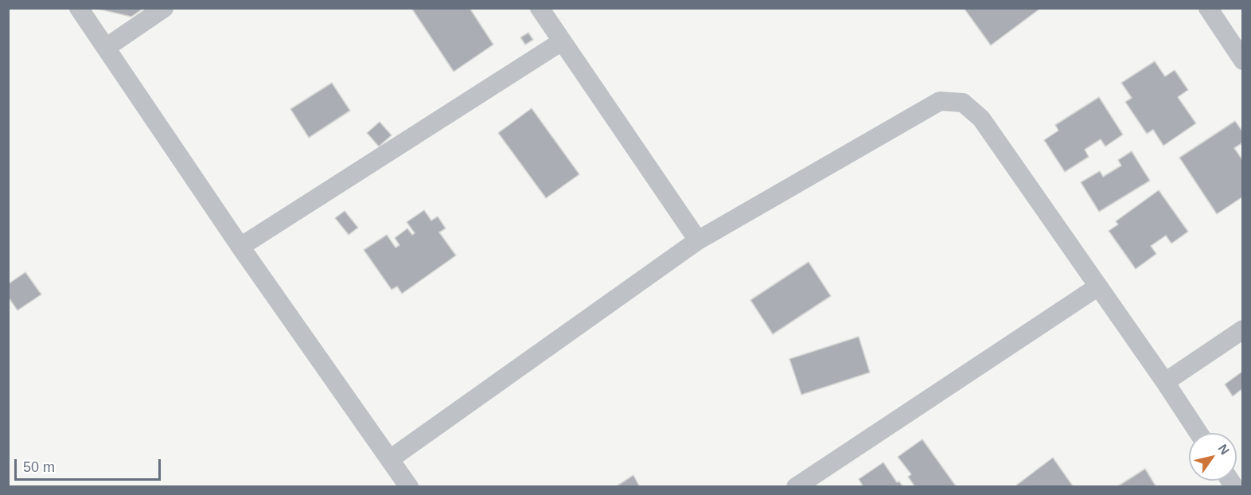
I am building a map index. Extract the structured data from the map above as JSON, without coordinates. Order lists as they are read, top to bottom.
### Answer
{
  "scale_bar": "50 m",
  "north": "top right"
}
